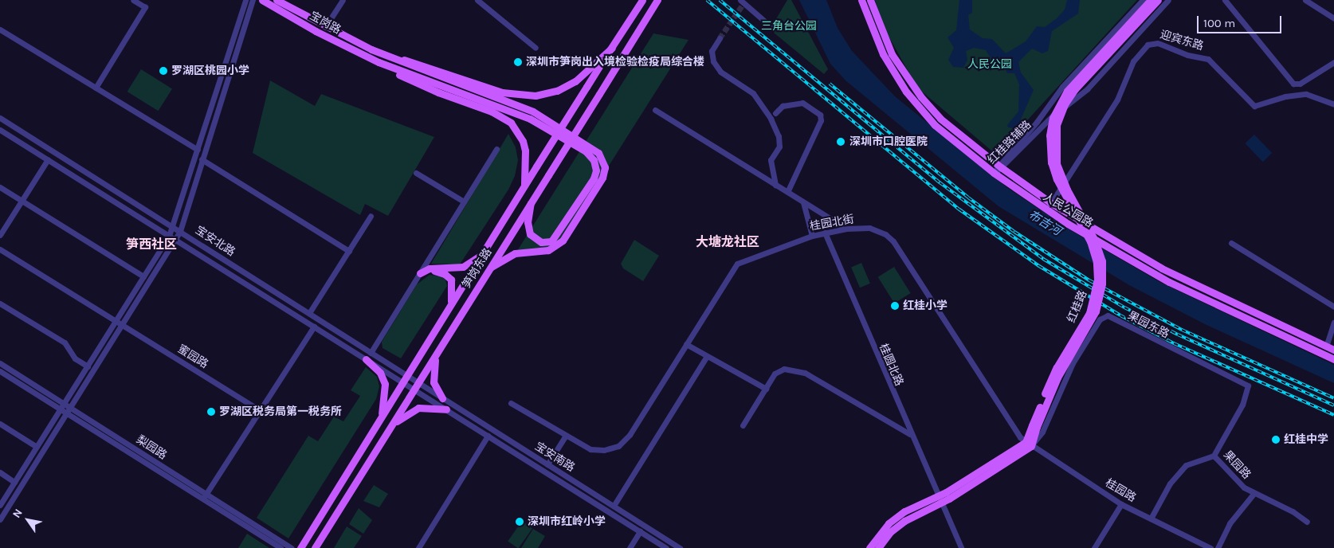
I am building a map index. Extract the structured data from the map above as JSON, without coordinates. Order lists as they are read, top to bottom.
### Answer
{
  "streets": {
    "main road": [
      "宝岗路",
      "人民公园路",
      "笋岗东路",
      "红桂路"
    ],
    "street": [
      "迎宾东路",
      "红桂路辅路",
      "桂园北街",
      "宝安北路",
      "果园东路",
      "蜜园路",
      "桂圆北路",
      "梨园路",
      "宝安南路",
      "果园路",
      "桂园路"
    ]
  },
  "crossings": [
    ["迎宾东路", "人民公园路"],
    ["红桂路辅路", "人民公园路"],
    ["桂园北街", "红桂路"],
    ["桂园北街", "果园东路"],
    ["桂园北街", "桂圆北路"],
    ["桂园北街", "桂园路"],
    ["宝安北路", "笋岗东路"],
    ["宝安北路", "宝安南路"],
    ["笋岗东路", "宝安南路"],
    ["红桂路", "果园东路"],
    ["红桂路", "桂园路"],
    ["果园东路", "果园路"],
    ["果园东路", "桂园路"],
    ["果园路", "桂园路"]
  ],
  "districts": ["大塘龙社区", "笋西社区"],
  "water": ["布吉河"],
  "parks": ["三角台公园", "人民公园"],
  "places": [
    "深圳市笋岗出入境检验检疫局综合楼",
    "罗湖区桃园小学",
    "深圳市口腔医院",
    "红桂小学",
    "罗湖区税务局第一税务所",
    "红桂中学",
    "深圳市红岭小学"
  ],
  "scale_bar": "100 m",
  "north": "top left"
}
